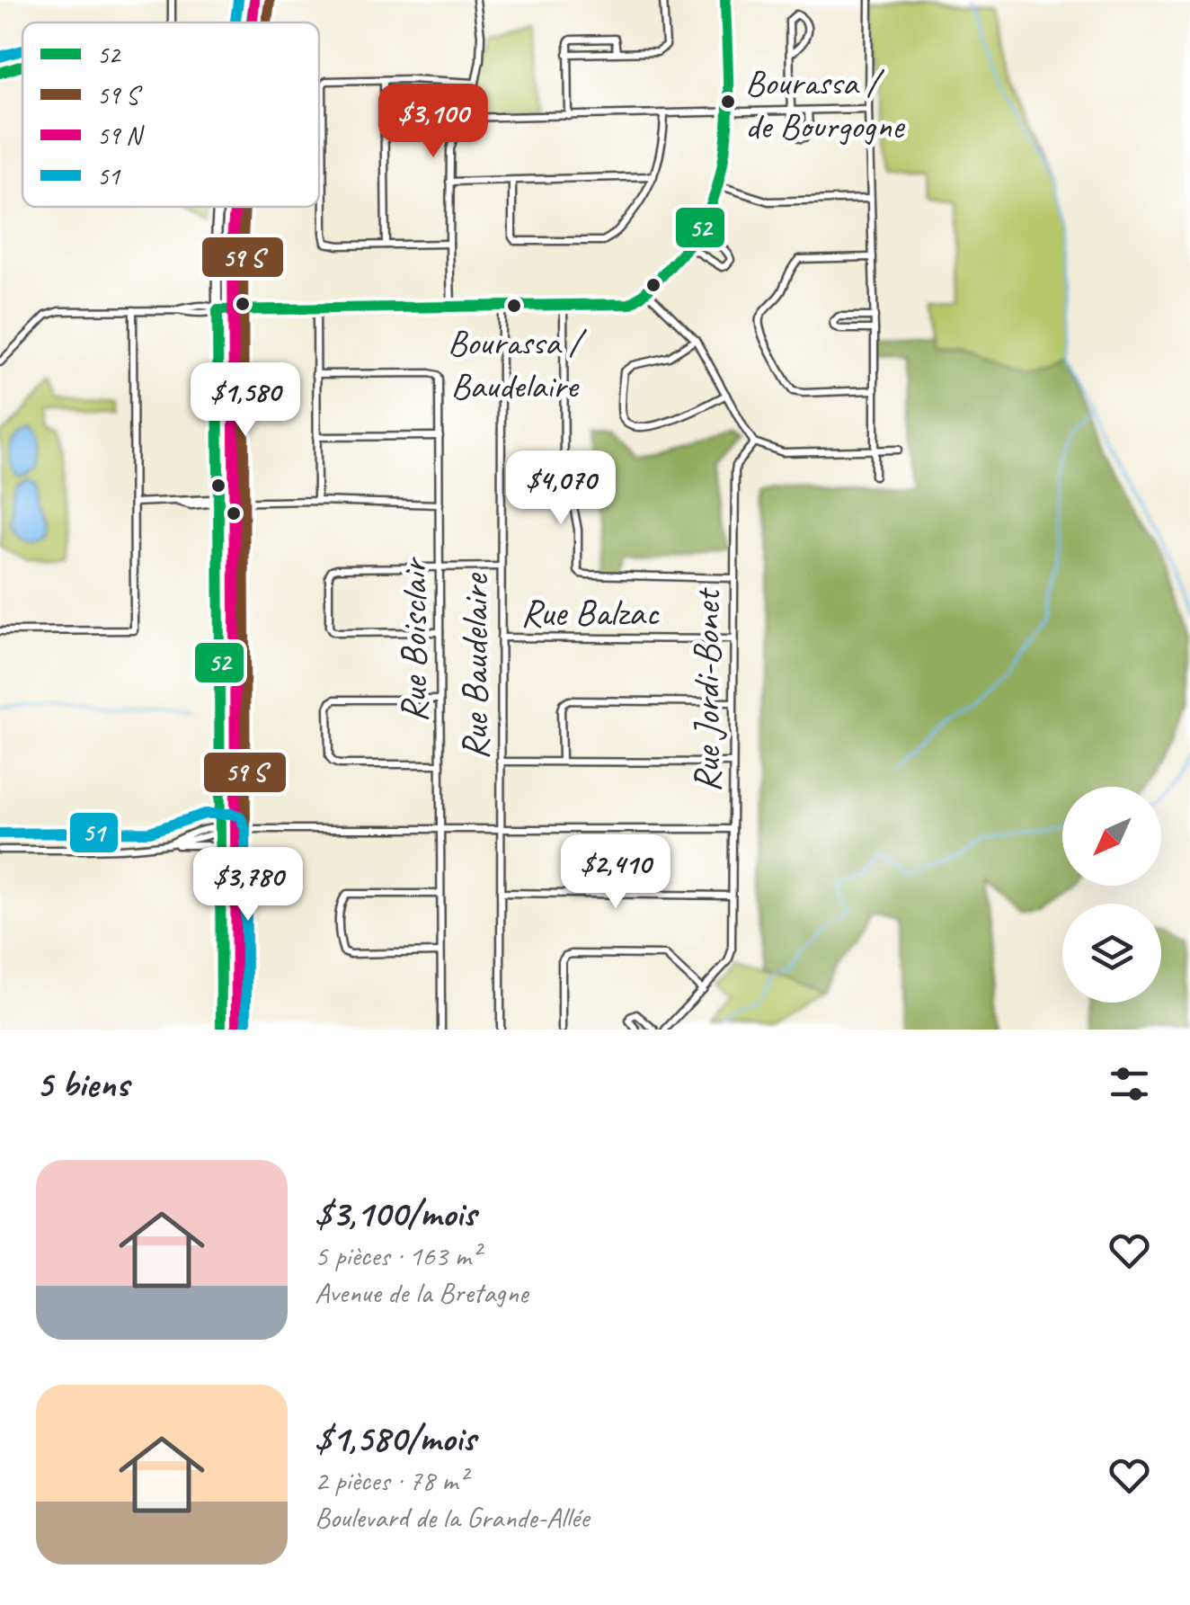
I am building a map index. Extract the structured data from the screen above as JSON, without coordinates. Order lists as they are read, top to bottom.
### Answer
{
  "streets": {
    "street": [
      "Rue Balzac",
      "Rue Boisclair",
      "Rue Baudelaire",
      "Rue Jordi-Bonet"
    ]
  },
  "crossings": [
    ["Rue Balzac", "Rue Baudelaire"],
    ["Rue Balzac", "Rue Jordi-Bonet"]
  ],
  "places": ["Bourassa / de Bourgogne", "Bourassa / Baudelaire"],
  "lines": ["transit line 52", "transit line 51"],
  "legend": [
    "52",
    "59 S",
    "59 N",
    "51"
  ],
  "north": "bottom left",
  "page": {
    "price": [
      "$3,100",
      "$1,580",
      "$4,070",
      "$2,410",
      "$3,780"
    ],
    "heading": "5 biens",
    "list": [
      {
        "name": "$3,100/mois",
        "note": "5 pièces · 163 m² · Avenue de la Bretagne"
      },
      {
        "name": "$1,580/mois",
        "note": "2 pièces · 78 m² · Boulevard de la Grande-Allée"
      }
    ]
  }
}
